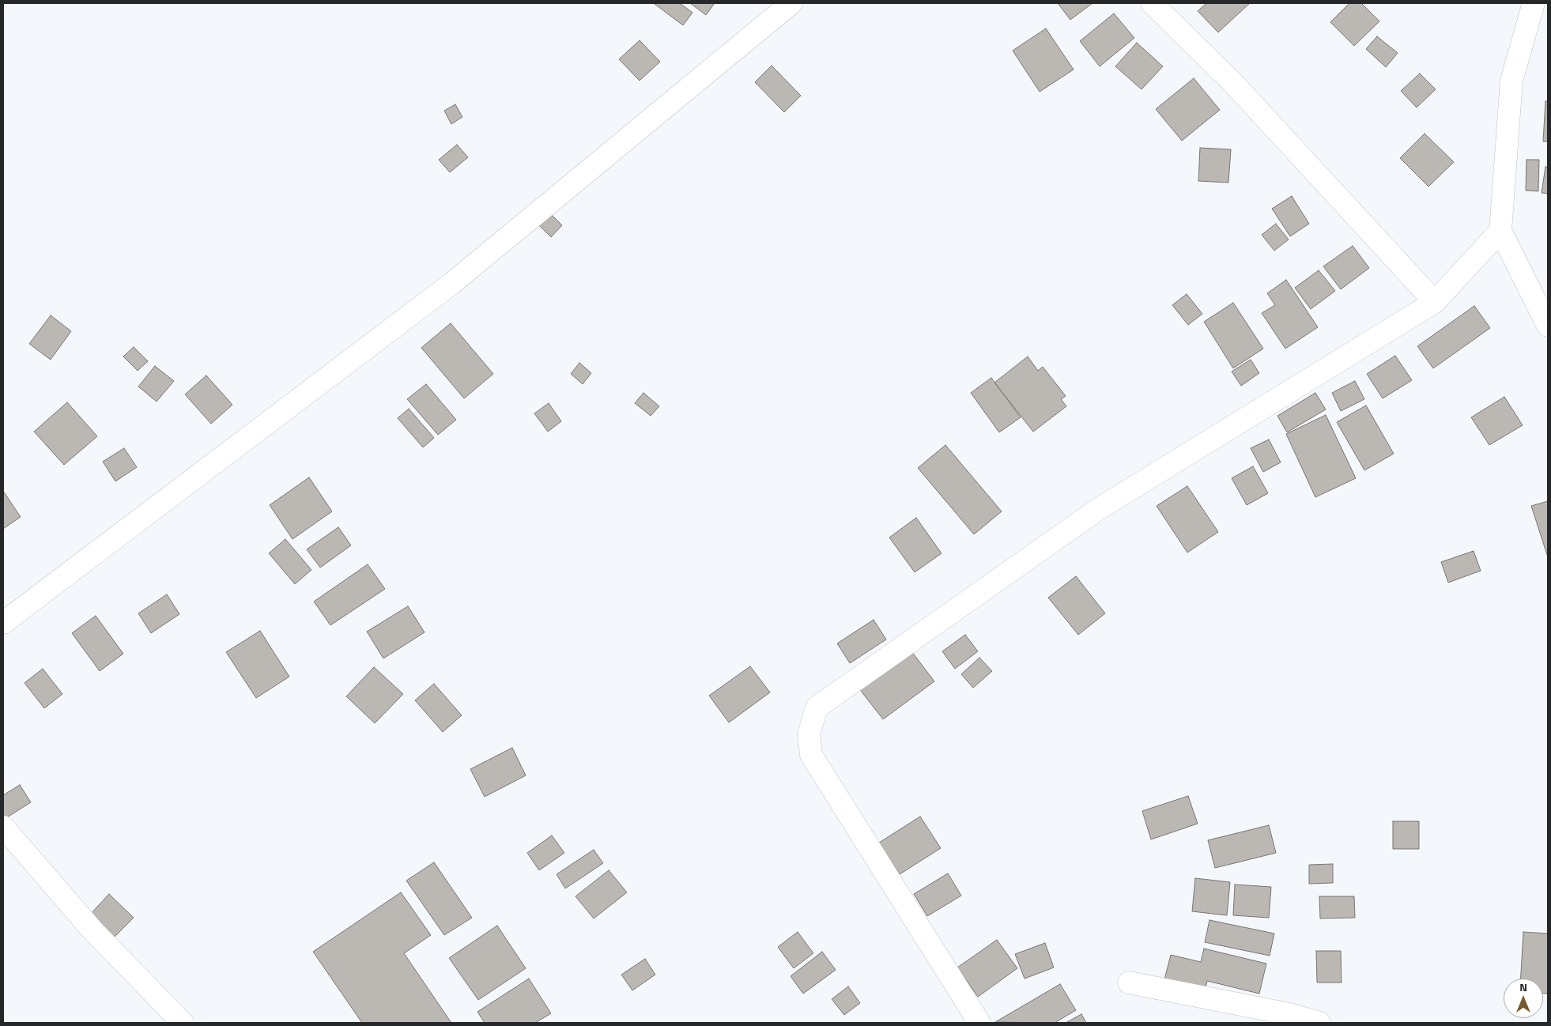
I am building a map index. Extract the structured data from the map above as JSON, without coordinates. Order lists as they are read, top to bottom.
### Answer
{
  "north": "top"
}
